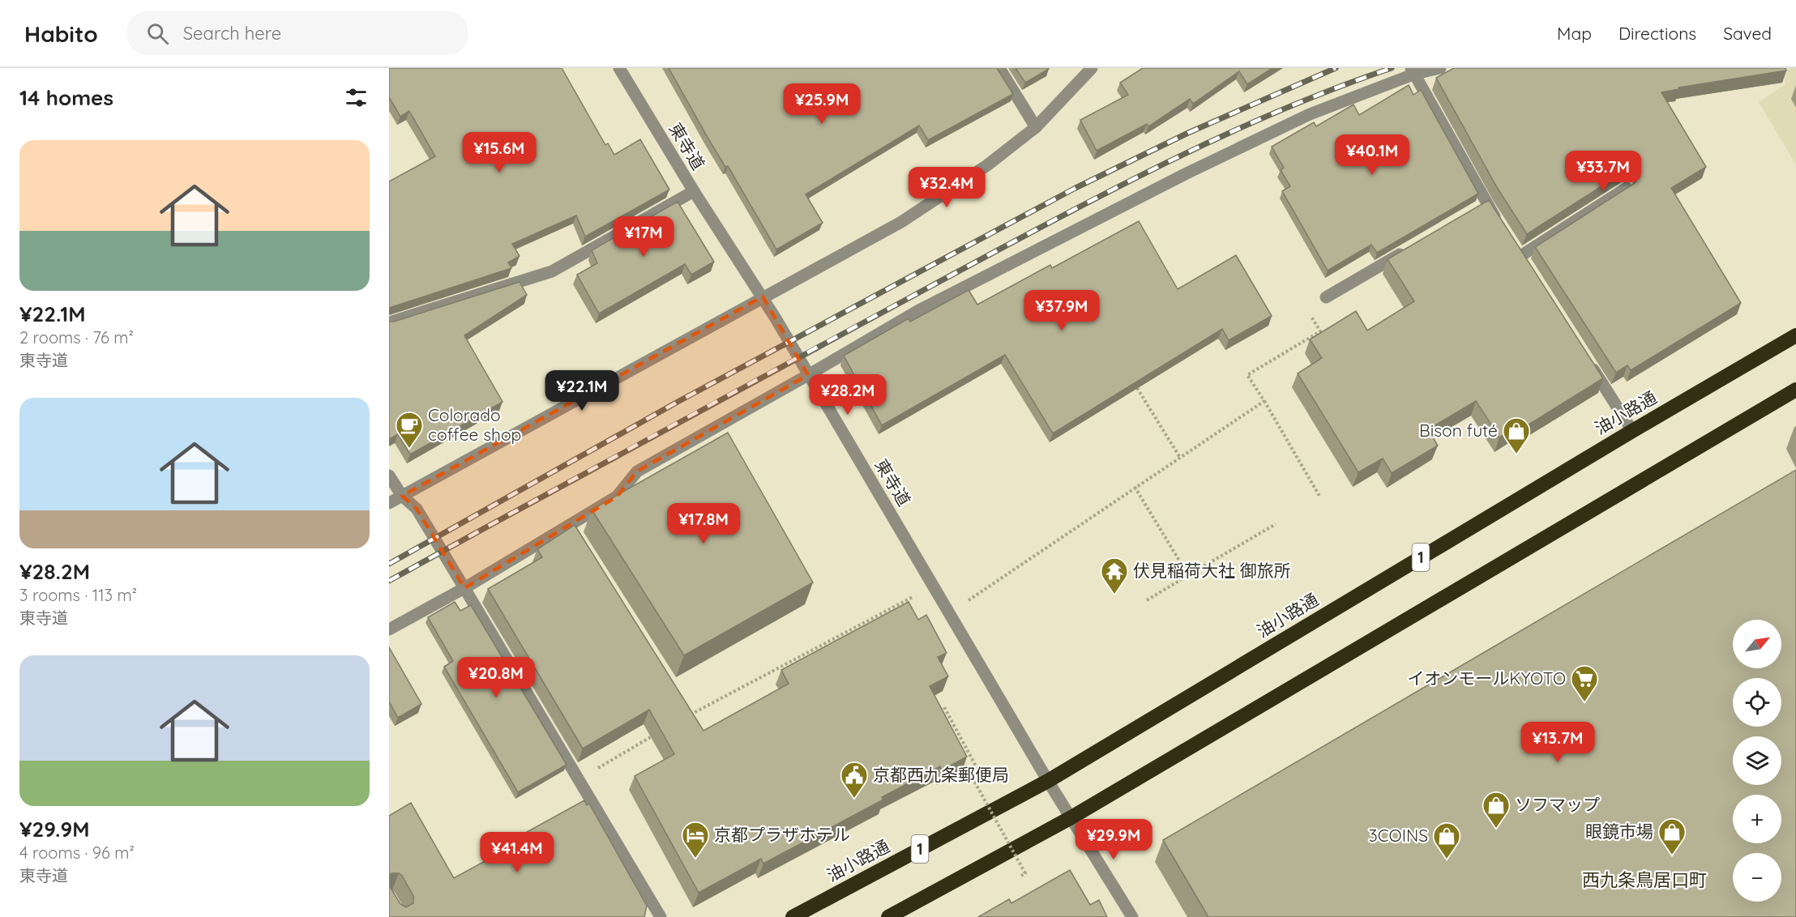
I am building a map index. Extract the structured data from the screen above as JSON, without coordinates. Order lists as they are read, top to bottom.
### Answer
{
  "streets": {
    "highway": ["油小路通", "1"],
    "street": ["東寺道"]
  },
  "crossings": [
    ["東寺道", "油小路通"]
  ],
  "districts": ["西九条鳥居口町"],
  "places": {
    "cafe": ["Colorado coffee shop"],
    "shop": [
      "Bison futé",
      "ソフマップ",
      "眼鏡市場",
      "3COINS"
    ],
    "temple": ["伏見稲荷大社 御旅所"],
    "supermarket": ["イオンモールKYOTO"],
    "public building": ["京都西九条郵便局"],
    "hotel": ["京都プラザホテル"]
  },
  "north": "top right",
  "page": {
    "header": "Habito",
    "search": "Search here",
    "nav": ["Map", "Directions", "Saved"],
    "heading": "14 homes",
    "price": [
      "¥25.9M",
      "¥15.6M",
      "¥40.1M",
      "¥33.7M",
      "¥32.4M",
      "¥17M",
      "¥37.9M",
      "¥22.1M",
      "¥28.2M",
      "¥17.8M",
      "¥20.8M",
      "¥13.7M",
      "¥29.9M",
      "¥41.4M"
    ],
    "list": [
      {
        "name": "¥22.1M",
        "note": "2 rooms · 76 m² · 東寺道"
      },
      {
        "name": "¥28.2M",
        "note": "3 rooms · 113 m² · 東寺道"
      },
      {
        "name": "¥29.9M",
        "note": "4 rooms · 96 m² · 東寺道"
      }
    ],
    "map_buttons": ["+", "−"]
  }
}
